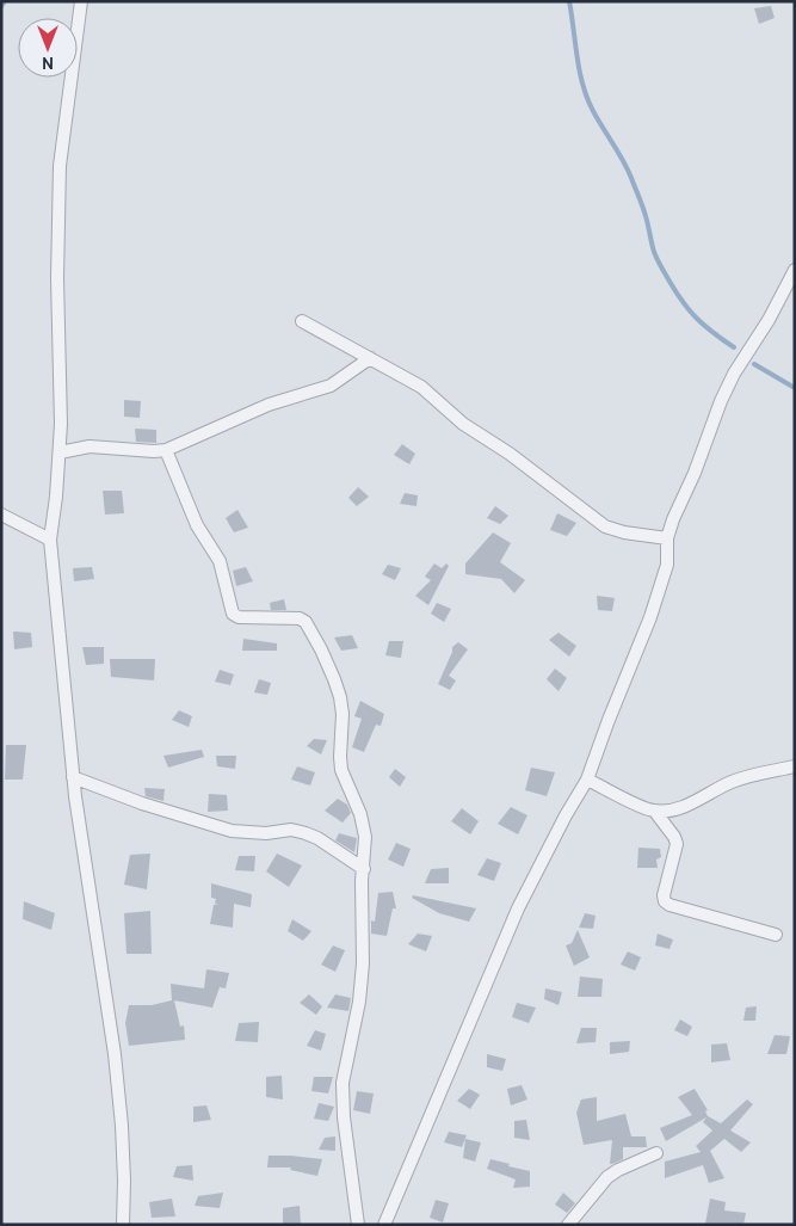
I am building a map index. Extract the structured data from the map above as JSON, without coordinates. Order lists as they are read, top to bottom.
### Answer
{
  "north": "bottom"
}
